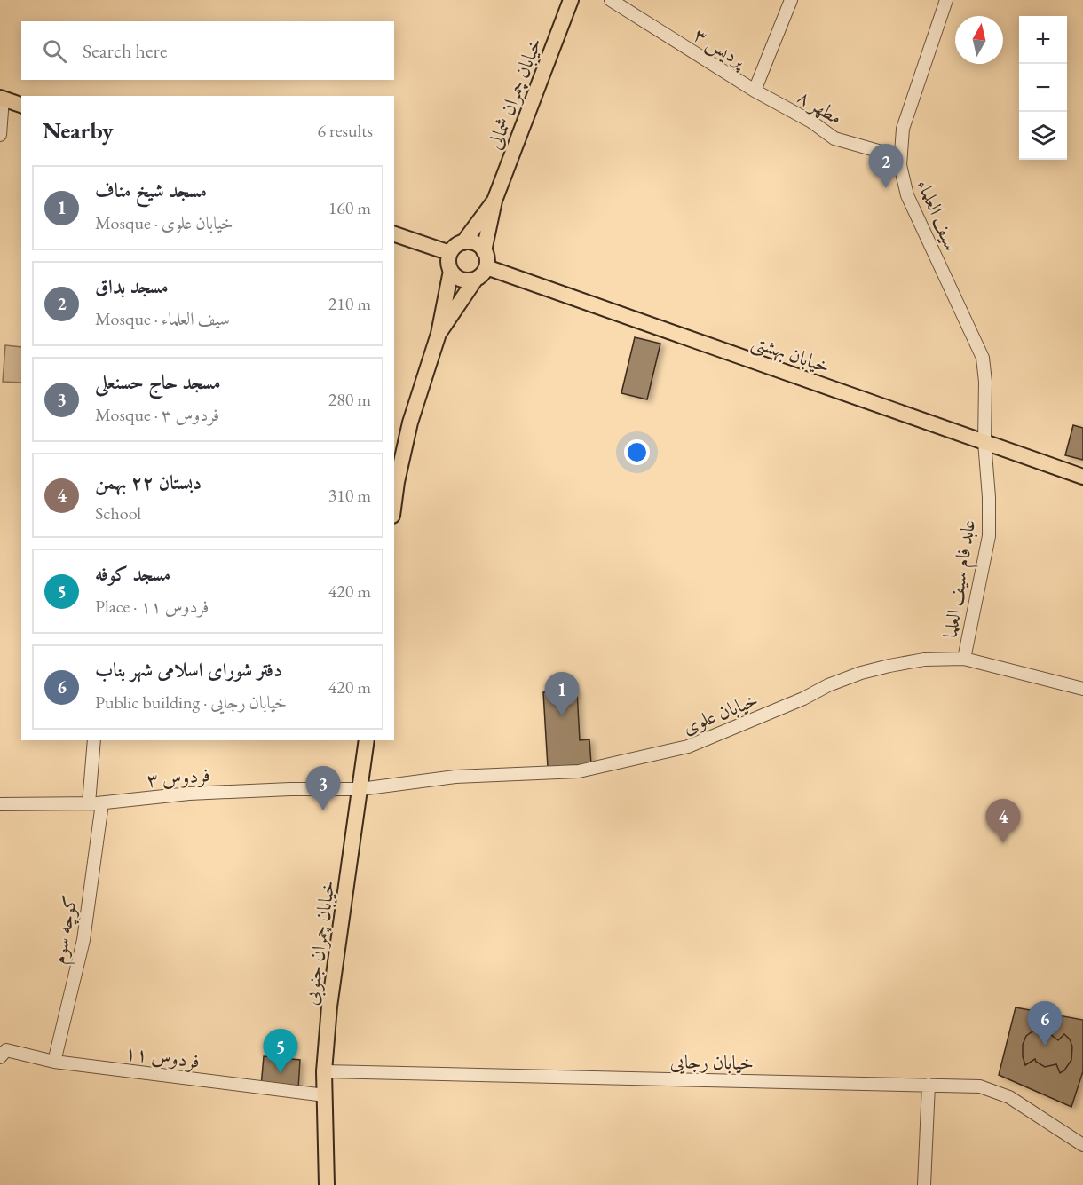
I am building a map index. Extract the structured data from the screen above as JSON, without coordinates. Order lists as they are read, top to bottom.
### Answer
{
  "streets": {
    "main road": ["خیابان چمران شمالی", "خیابان بهشتی", "خیابان چمران جنوبی"],
    "street": [
      "پردیس ۳",
      "مطهر ۸",
      "سیف العلماء",
      "عابد فام سیف العلما",
      "خیابان علوی",
      "فردوس ۳",
      "کوچه سوم",
      "فردوس ۱۱",
      "خیابان رجایی"
    ]
  },
  "crossings": [
    ["پردیس ۳", "مطهر ۸"],
    ["خیابان چمران شمالی", "خیابان بهشتی"],
    ["مطهر ۸", "سیف العلماء"],
    ["سیف العلماء", "خیابان بهشتی"],
    ["سیف العلماء", "عابد فام سیف العلما"],
    ["خیابان بهشتی", "عابد فام سیف العلما"],
    ["عابد فام سیف العلما", "خیابان علوی"],
    ["خیابان علوی", "فردوس ۳"],
    ["خیابان علوی", "خیابان چمران جنوبی"],
    ["فردوس ۳", "کوچه سوم"],
    ["فردوس ۳", "خیابان چمران جنوبی"],
    ["کوچه سوم", "فردوس ۱۱"],
    ["خیابان چمران جنوبی", "فردوس ۱۱"],
    ["خیابان چمران جنوبی", "خیابان رجایی"]
  ],
  "north": "top",
  "page": {
    "map_buttons": ["+", "−"],
    "search": "Search here",
    "heading": ["Nearby", "6 results"],
    "pins": [
      "2",
      "1",
      "3",
      "4",
      "6",
      "5"
    ],
    "list": [
      {
        "mark": "1",
        "name": "مسجد شیخ مناف",
        "note": "Mosque · خیابان علوی",
        "value": "160 m"
      },
      {
        "mark": "2",
        "name": "مسجد بداق",
        "note": "Mosque · سیف العلماء",
        "value": "210 m"
      },
      {
        "mark": "3",
        "name": "مسجد حاج حسنعلی",
        "note": "Mosque · فردوس ۳",
        "value": "280 m"
      },
      {
        "mark": "4",
        "name": "دبستان ۲۲ بهمن",
        "note": "School",
        "value": "310 m"
      },
      {
        "mark": "5",
        "name": "مسجد کوفه",
        "note": "Place · فردوس ۱۱",
        "value": "420 m"
      },
      {
        "mark": "6",
        "name": "دفتر شورای اسلامی شهر بناب",
        "note": "Public building · خیابان رجایی",
        "value": "420 m"
      }
    ]
  }
}
